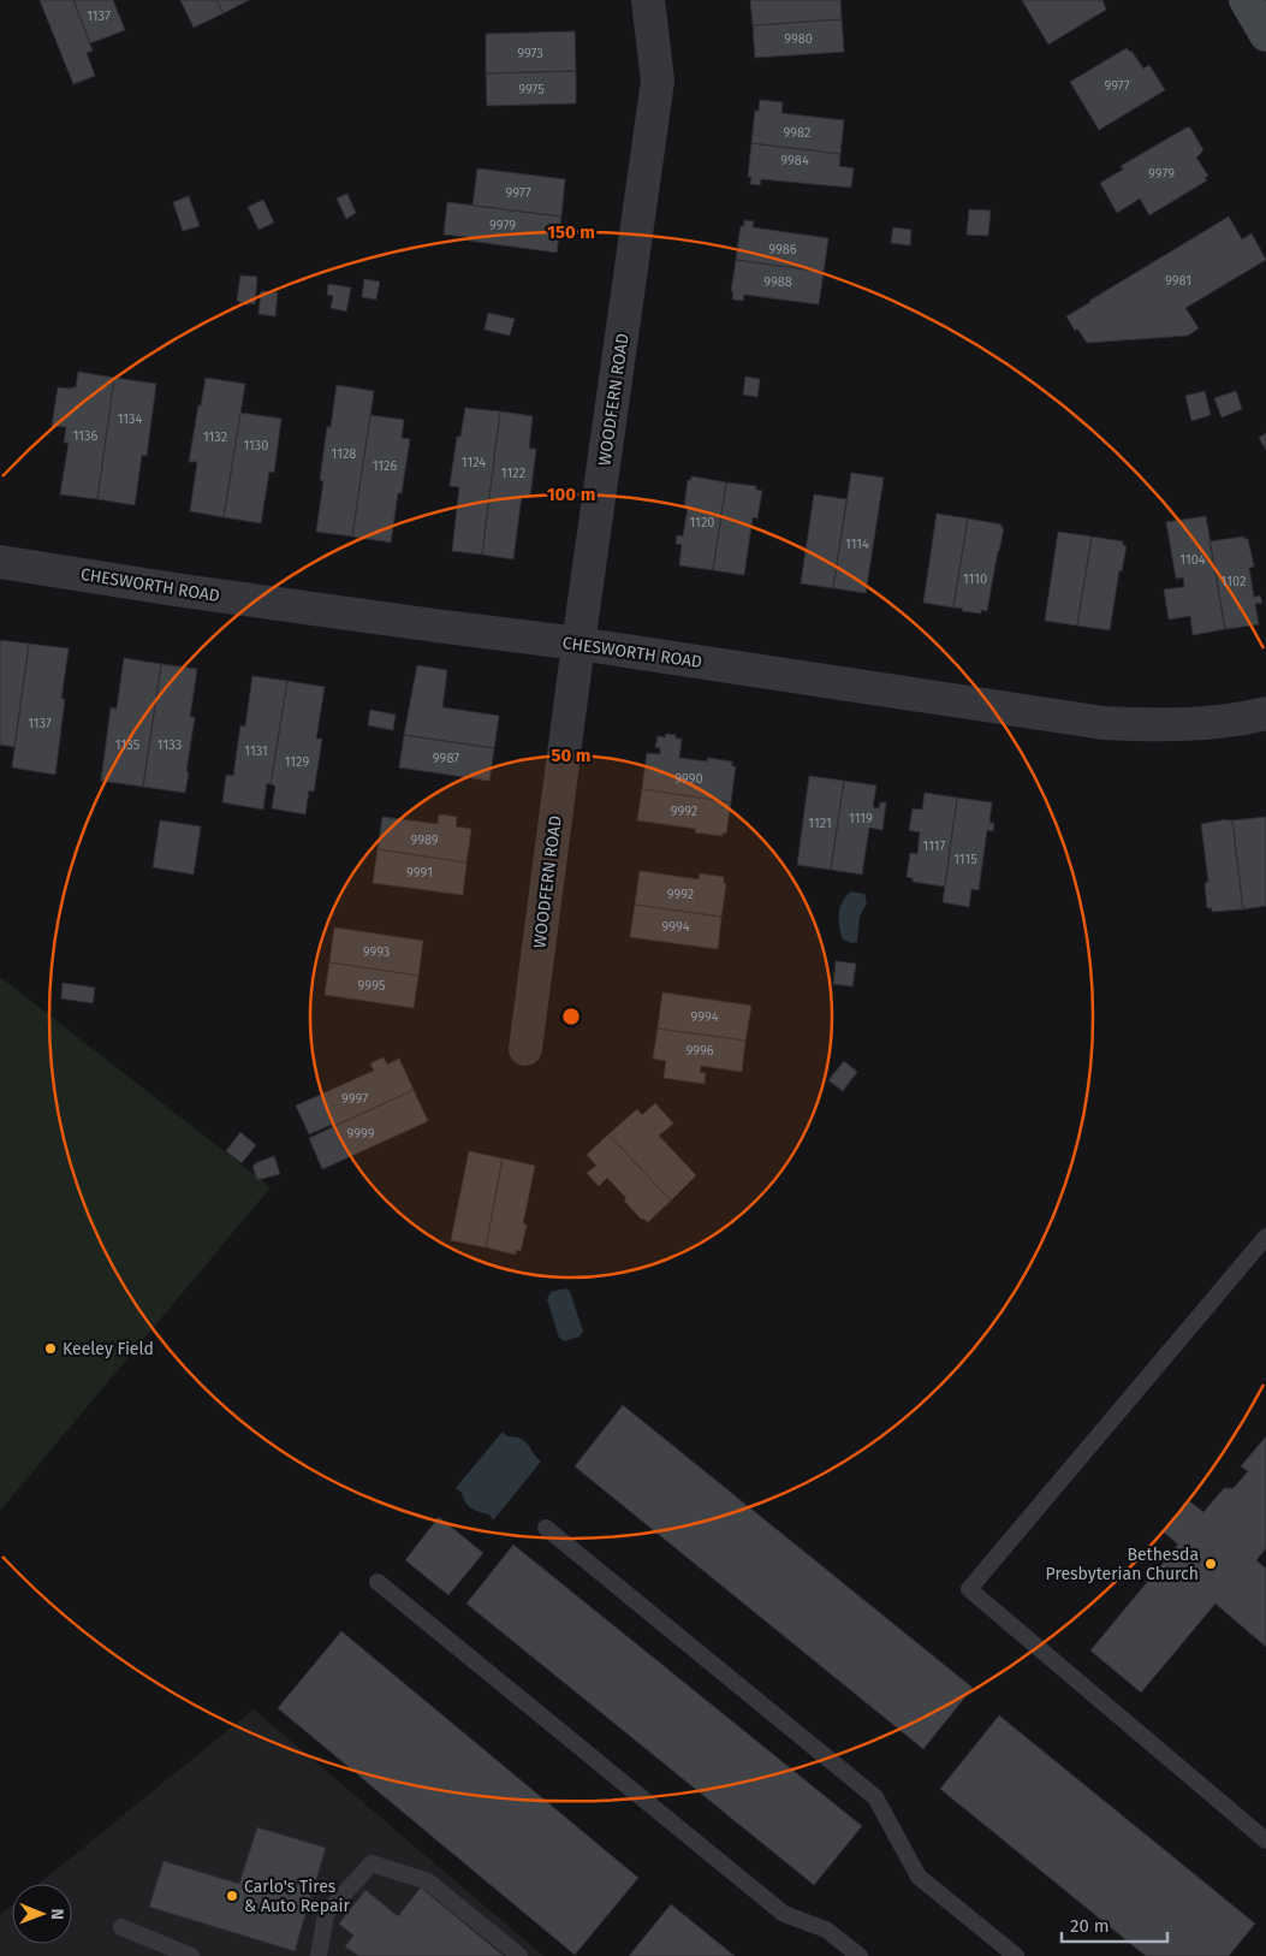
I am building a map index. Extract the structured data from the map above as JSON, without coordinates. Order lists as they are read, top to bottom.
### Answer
{
  "streets": {
    "street": ["WOODFERN ROAD", "CHESWORTH ROAD"]
  },
  "crossings": [
    ["WOODFERN ROAD", "CHESWORTH ROAD"]
  ],
  "places": ["Keeley Field", "Bethesda Presbyterian Church", "Carlo's Tires & Auto Repair"],
  "house_numbers": [
    "1137",
    "9980",
    "9973",
    "9977",
    "9975",
    "9982",
    "9984",
    "9979",
    "9977",
    "9979",
    "9986",
    "9981",
    "9988",
    "1134",
    "1136",
    "1132",
    "1130",
    "1128",
    "1124",
    "1126",
    "1122",
    "1120",
    "1114",
    "1104",
    "1110",
    "1102",
    "1137",
    "1135",
    "1133",
    "1131",
    "9987",
    "1129",
    "9990",
    "9992",
    "1119",
    "1121",
    "9989",
    "1117",
    "1115",
    "9991",
    "9992",
    "9994",
    "9993",
    "9995",
    "9994",
    "9996",
    "9997",
    "9999"
  ],
  "scale_bar": "20 m",
  "north": "right",
  "rings": ["150 m", "100 m", "50 m"]
}
